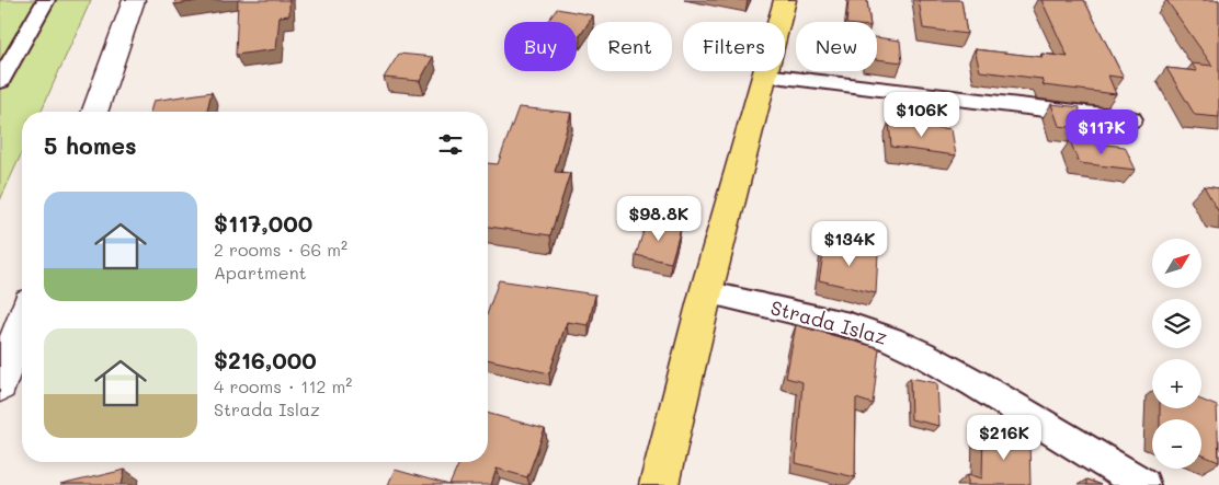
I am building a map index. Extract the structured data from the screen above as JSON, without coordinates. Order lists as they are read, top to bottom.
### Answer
{
  "streets": {
    "street": ["Strada Islaz"]
  },
  "north": "top right",
  "page": {
    "chip": [
      "Buy",
      "Rent",
      "Filters",
      "New"
    ],
    "price": [
      "$106K",
      "$117K",
      "$98.8K",
      "$134K",
      "$216K"
    ],
    "heading": "5 homes",
    "list": [
      {
        "name": "$117,000",
        "note": "2 rooms · 66 m² · Apartment"
      },
      {
        "name": "$216,000",
        "note": "4 rooms · 112 m² · Strada Islaz"
      }
    ],
    "map_buttons": ["+", "−"]
  }
}
